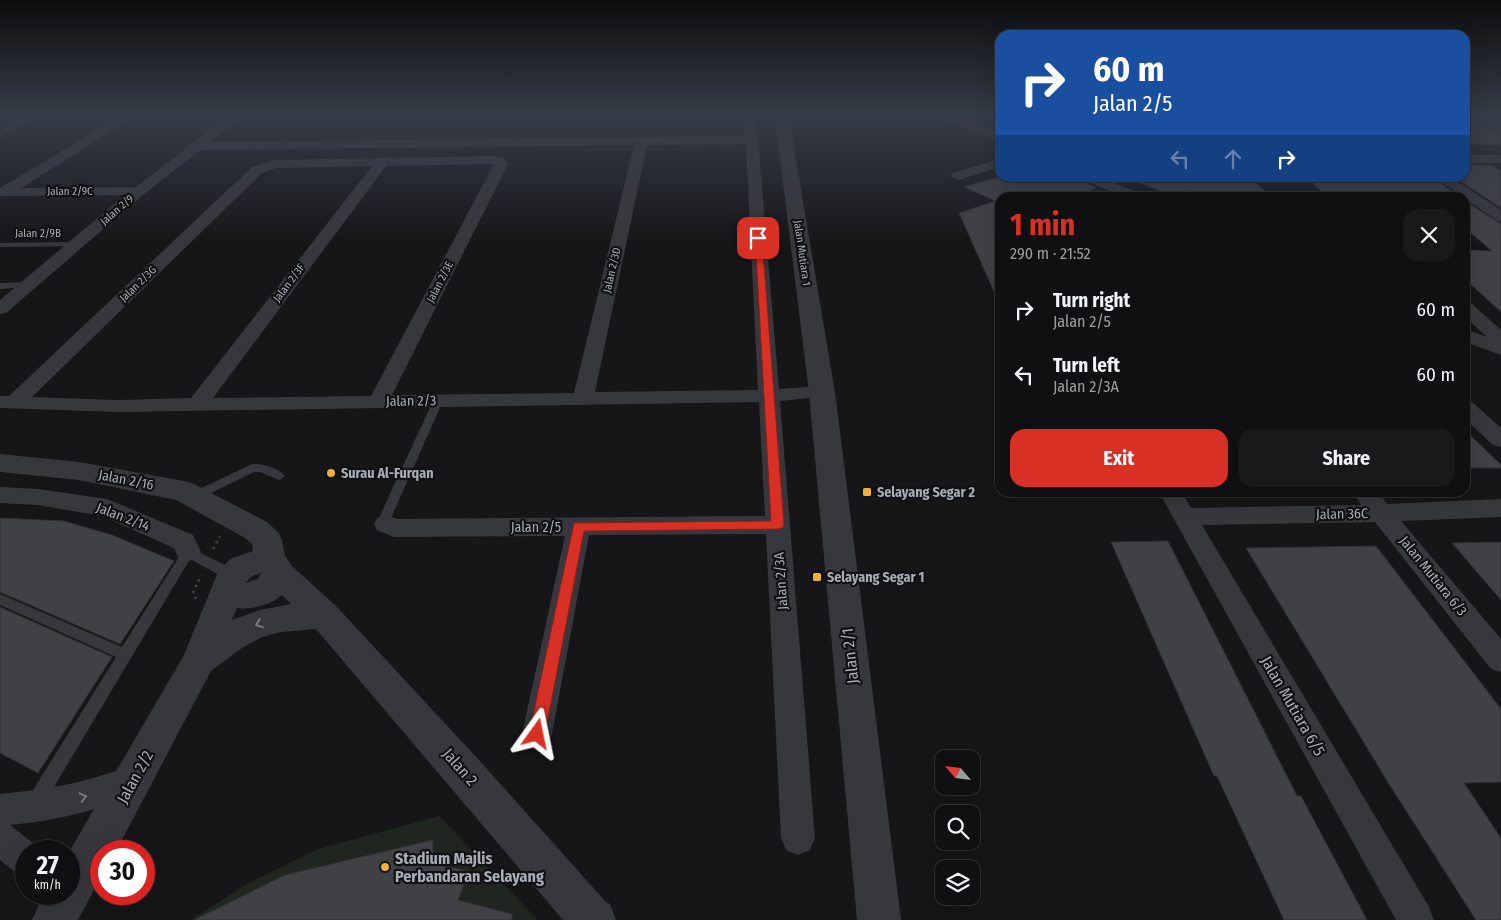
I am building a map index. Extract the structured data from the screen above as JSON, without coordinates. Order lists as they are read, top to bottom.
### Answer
{
  "streets": {
    "street": [
      "Jalan 2/9C",
      "Jalan 2/9",
      "Jalan Mutiara 1",
      "Jalan 2/3D",
      "Jalan 2/3E",
      "Jalan 2/3F",
      "Jalan 2/3G",
      "Jalan 2/3",
      "Jalan 2/16",
      "Jalan 36C",
      "Jalan 2/14",
      "Jalan 2/5",
      "Jalan Mutiara 6/3",
      "Jalan 2/3A",
      "Jalan 2/1",
      "Jalan Mutiara 6/5",
      "Jalan 2",
      "Jalan 2/2"
    ],
    "lane": ["Jalan 2/9B"]
  },
  "crossings": [
    ["Jalan 2/9C", "Jalan 2/9"],
    ["Jalan 2/9", "Jalan 2/9B"],
    ["Jalan Mutiara 1", "Jalan 2/3"],
    ["Jalan Mutiara 1", "Jalan 2/1"],
    ["Jalan 2/3D", "Jalan 2/3"],
    ["Jalan 2/3E", "Jalan 2/3F"],
    ["Jalan 2/3E", "Jalan 2/3G"],
    ["Jalan 2/3E", "Jalan 2/3"],
    ["Jalan 2/3F", "Jalan 2/3G"],
    ["Jalan 2/3F", "Jalan 2/3"],
    ["Jalan 2/3G", "Jalan 2/3"],
    ["Jalan 2/3", "Jalan 2/3A"],
    ["Jalan 2/3", "Jalan 2/1"],
    ["Jalan 2/16", "Jalan 2/14"],
    ["Jalan 2/16", "Jalan 2"],
    ["Jalan 2/16", "Jalan 2/2"],
    ["Jalan 36C", "Jalan Mutiara 6/3"],
    ["Jalan 36C", "Jalan Mutiara 6/5"],
    ["Jalan 2/14", "Jalan 2"],
    ["Jalan 2/14", "Jalan 2/2"],
    ["Jalan 2/5", "Jalan 2/3A"],
    ["Jalan 2", "Jalan 2/2"]
  ],
  "places": {
    "other": ["Surau Al-Furqan", "Stadium Majlis Perbandaran Selayang"],
    "transit": ["Selayang Segar 2", "Selayang Segar 1"]
  },
  "north": "top left",
  "page": {
    "turn": ["60 m", "Jalan 2/5"],
    "heading": ["1 min", "290 m · 21:52"],
    "list": [
      {
        "name": "Turn right",
        "note": "Jalan 2/5",
        "value": "60 m"
      },
      {
        "name": "Turn left",
        "note": "Jalan 2/3A",
        "value": "60 m"
      }
    ],
    "buttons": ["Exit", "Share"],
    "speed": "27 km/h",
    "limit": "30"
  }
}
